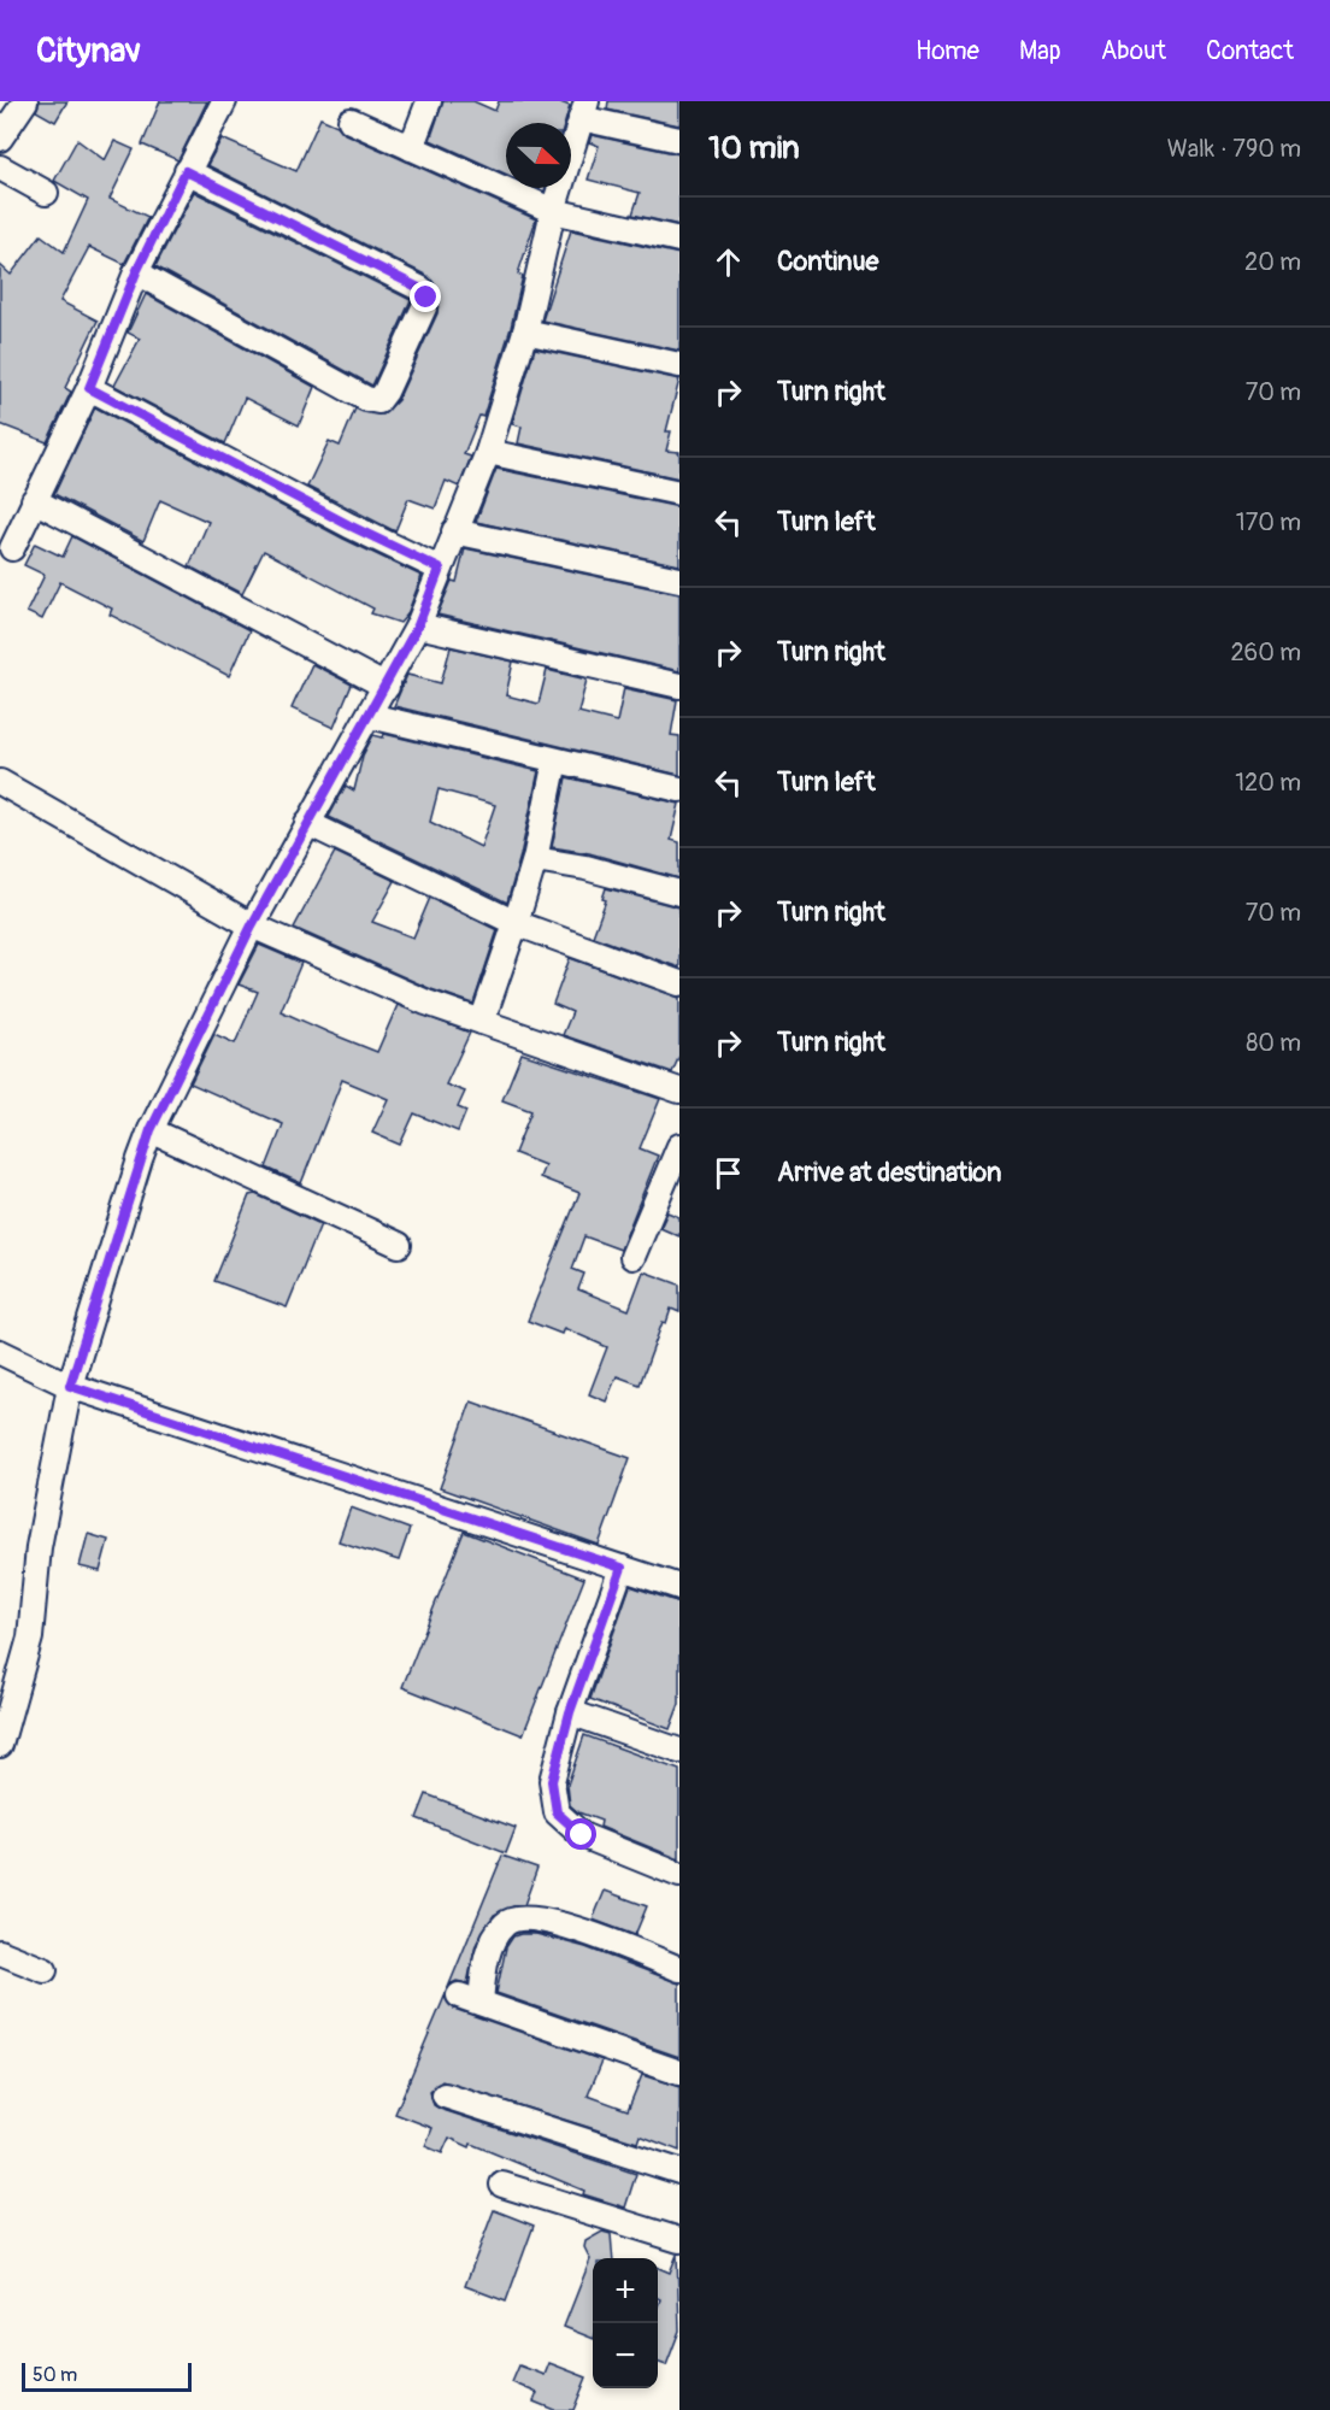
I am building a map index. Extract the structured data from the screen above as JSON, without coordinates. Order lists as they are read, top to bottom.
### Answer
{
  "scale_bar": "50 m",
  "north": "right",
  "page": {
    "header": "Citynav",
    "nav": [
      "Home",
      "Map",
      "About",
      "Contact"
    ],
    "heading": ["10 min", "Walk · 790 m"],
    "list": [
      ["Continue", "20 m"],
      ["Turn right", "70 m"],
      ["Turn left", "170 m"],
      ["Turn right", "260 m"],
      ["Turn left", "120 m"],
      ["Turn right", "70 m"],
      ["Turn right", "80 m"],
      "Arrive at destination"
    ],
    "map_buttons": ["+", "−"],
    "scale": "50 m"
  }
}
